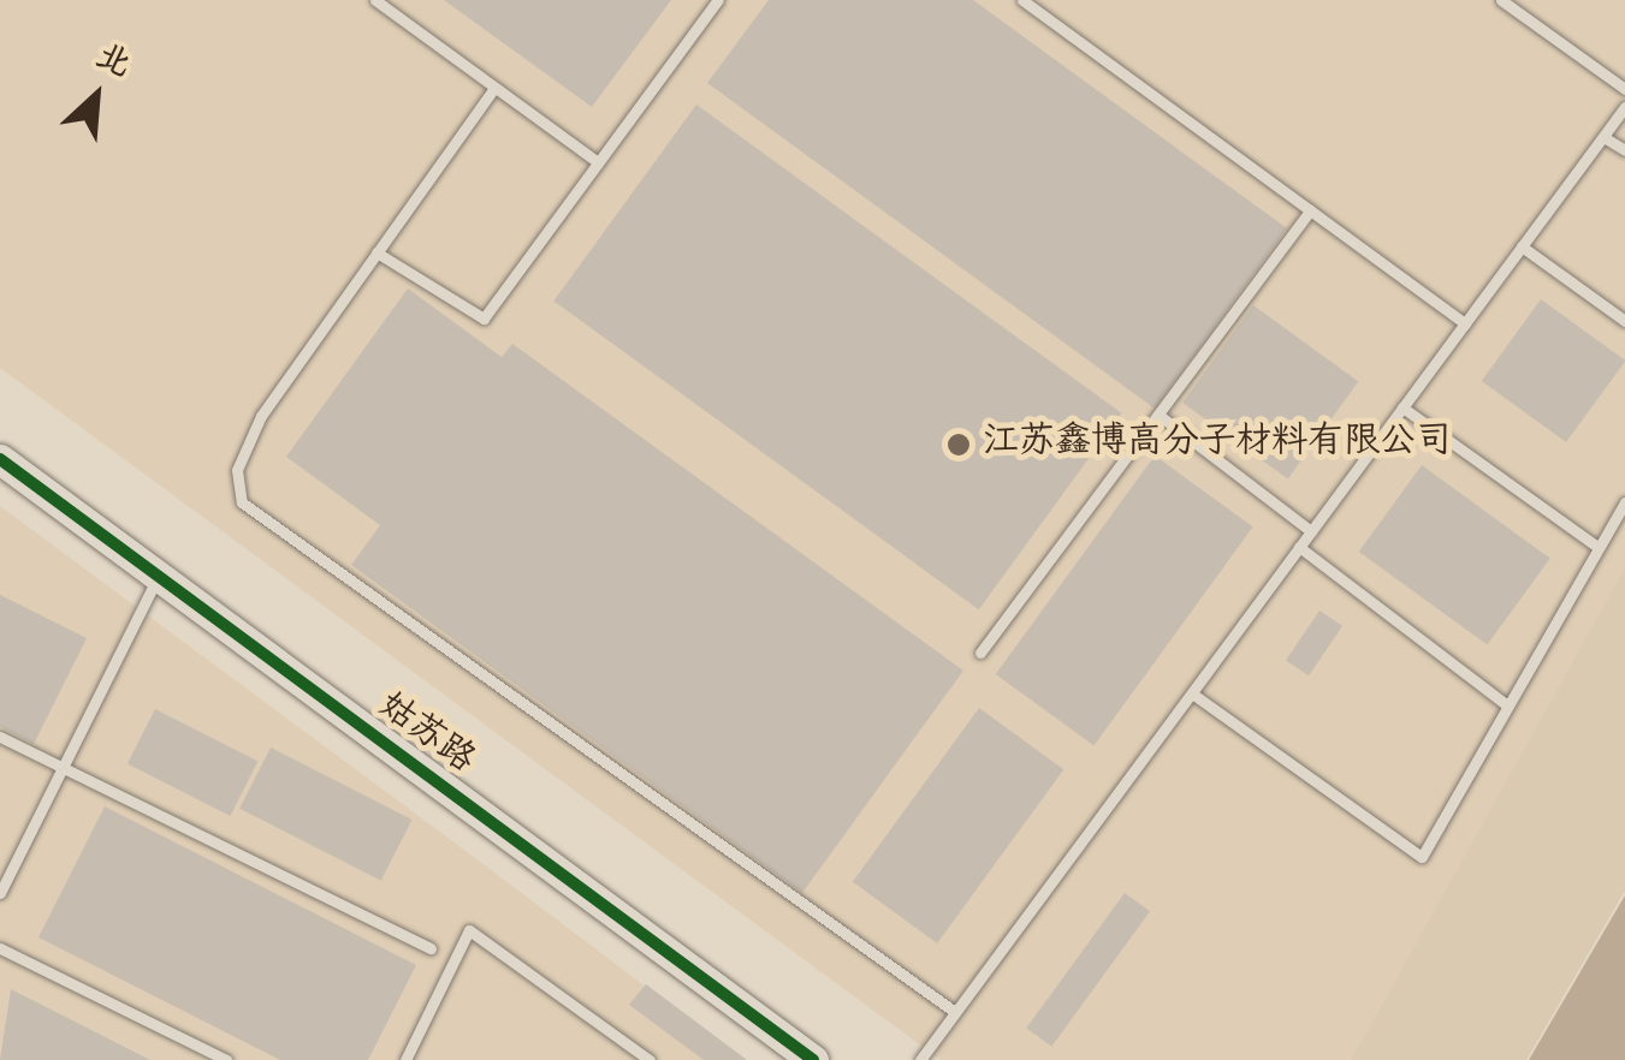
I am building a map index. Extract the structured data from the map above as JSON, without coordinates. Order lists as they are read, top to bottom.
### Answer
{
  "streets": {
    "street": ["姑苏路"]
  },
  "places": ["江苏鑫博高分子材料有限公司"],
  "north": "top right"
}
